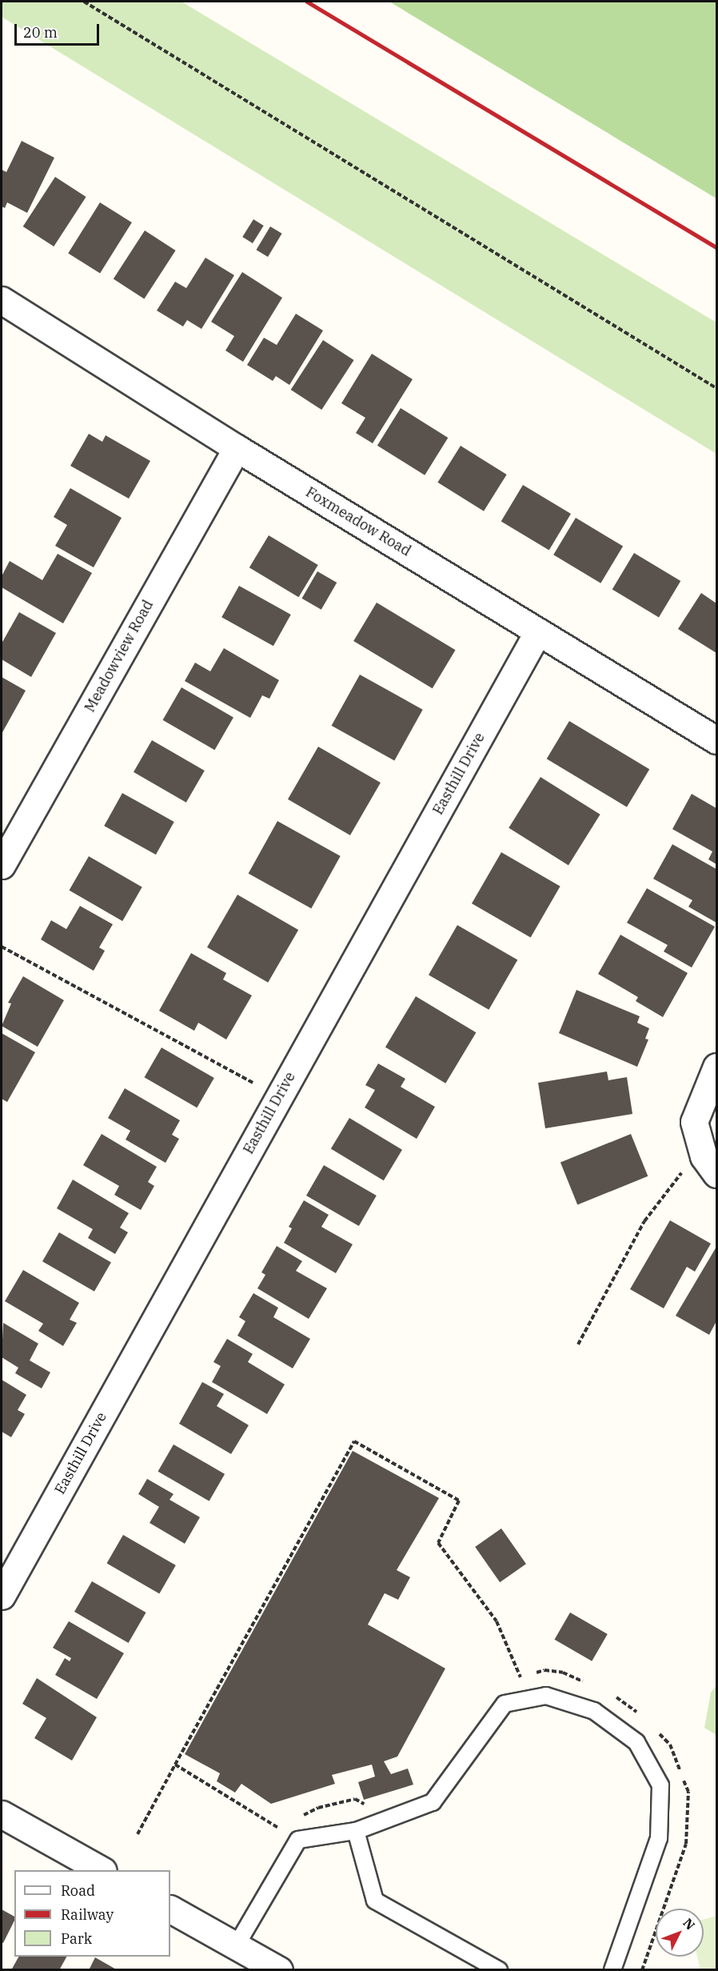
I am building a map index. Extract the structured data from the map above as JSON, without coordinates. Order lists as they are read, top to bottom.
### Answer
{
  "streets": {
    "street": ["Foxmeadow Road", "Meadowview Road", "Easthill Drive"]
  },
  "crossings": [
    ["Foxmeadow Road", "Meadowview Road"],
    ["Foxmeadow Road", "Easthill Drive"]
  ],
  "legend": ["Road", "Railway", "Park"],
  "scale_bar": "20 m",
  "north": "top right"
}
